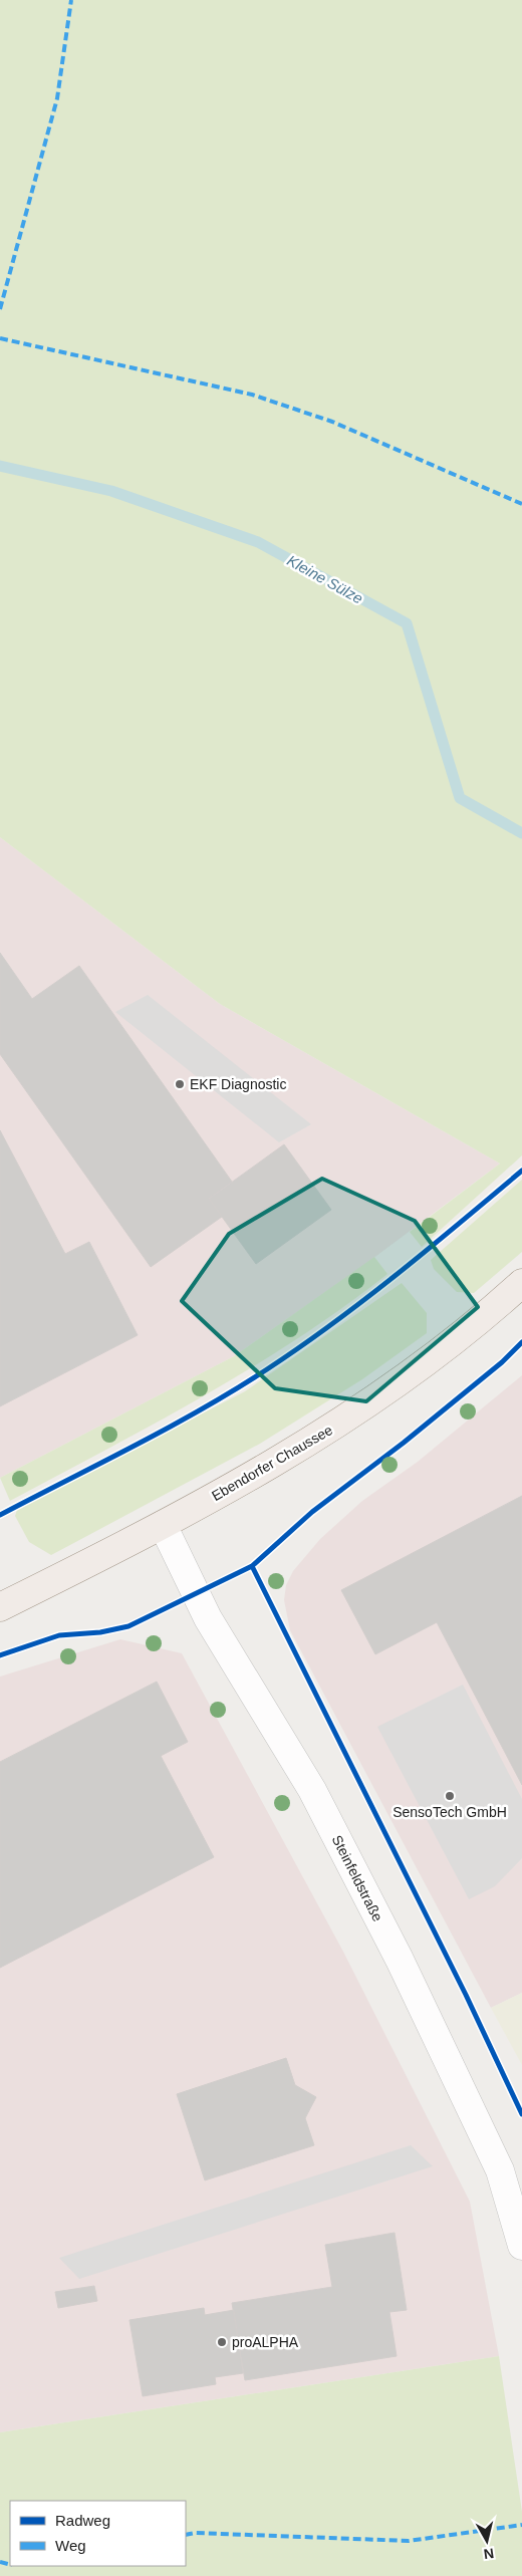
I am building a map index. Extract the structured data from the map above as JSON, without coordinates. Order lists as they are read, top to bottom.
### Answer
{
  "streets": {
    "main road": ["Ebendorfer Chaussee"],
    "street": ["Steinfeldstraße"]
  },
  "crossings": [
    ["Ebendorfer Chaussee", "Steinfeldstraße"]
  ],
  "water": ["Kleine Sülze"],
  "places": ["EKF Diagnostic", "SensoTech GmbH", "proALPHA"],
  "legend": ["Radweg", "Weg"],
  "north": "bottom"
}
